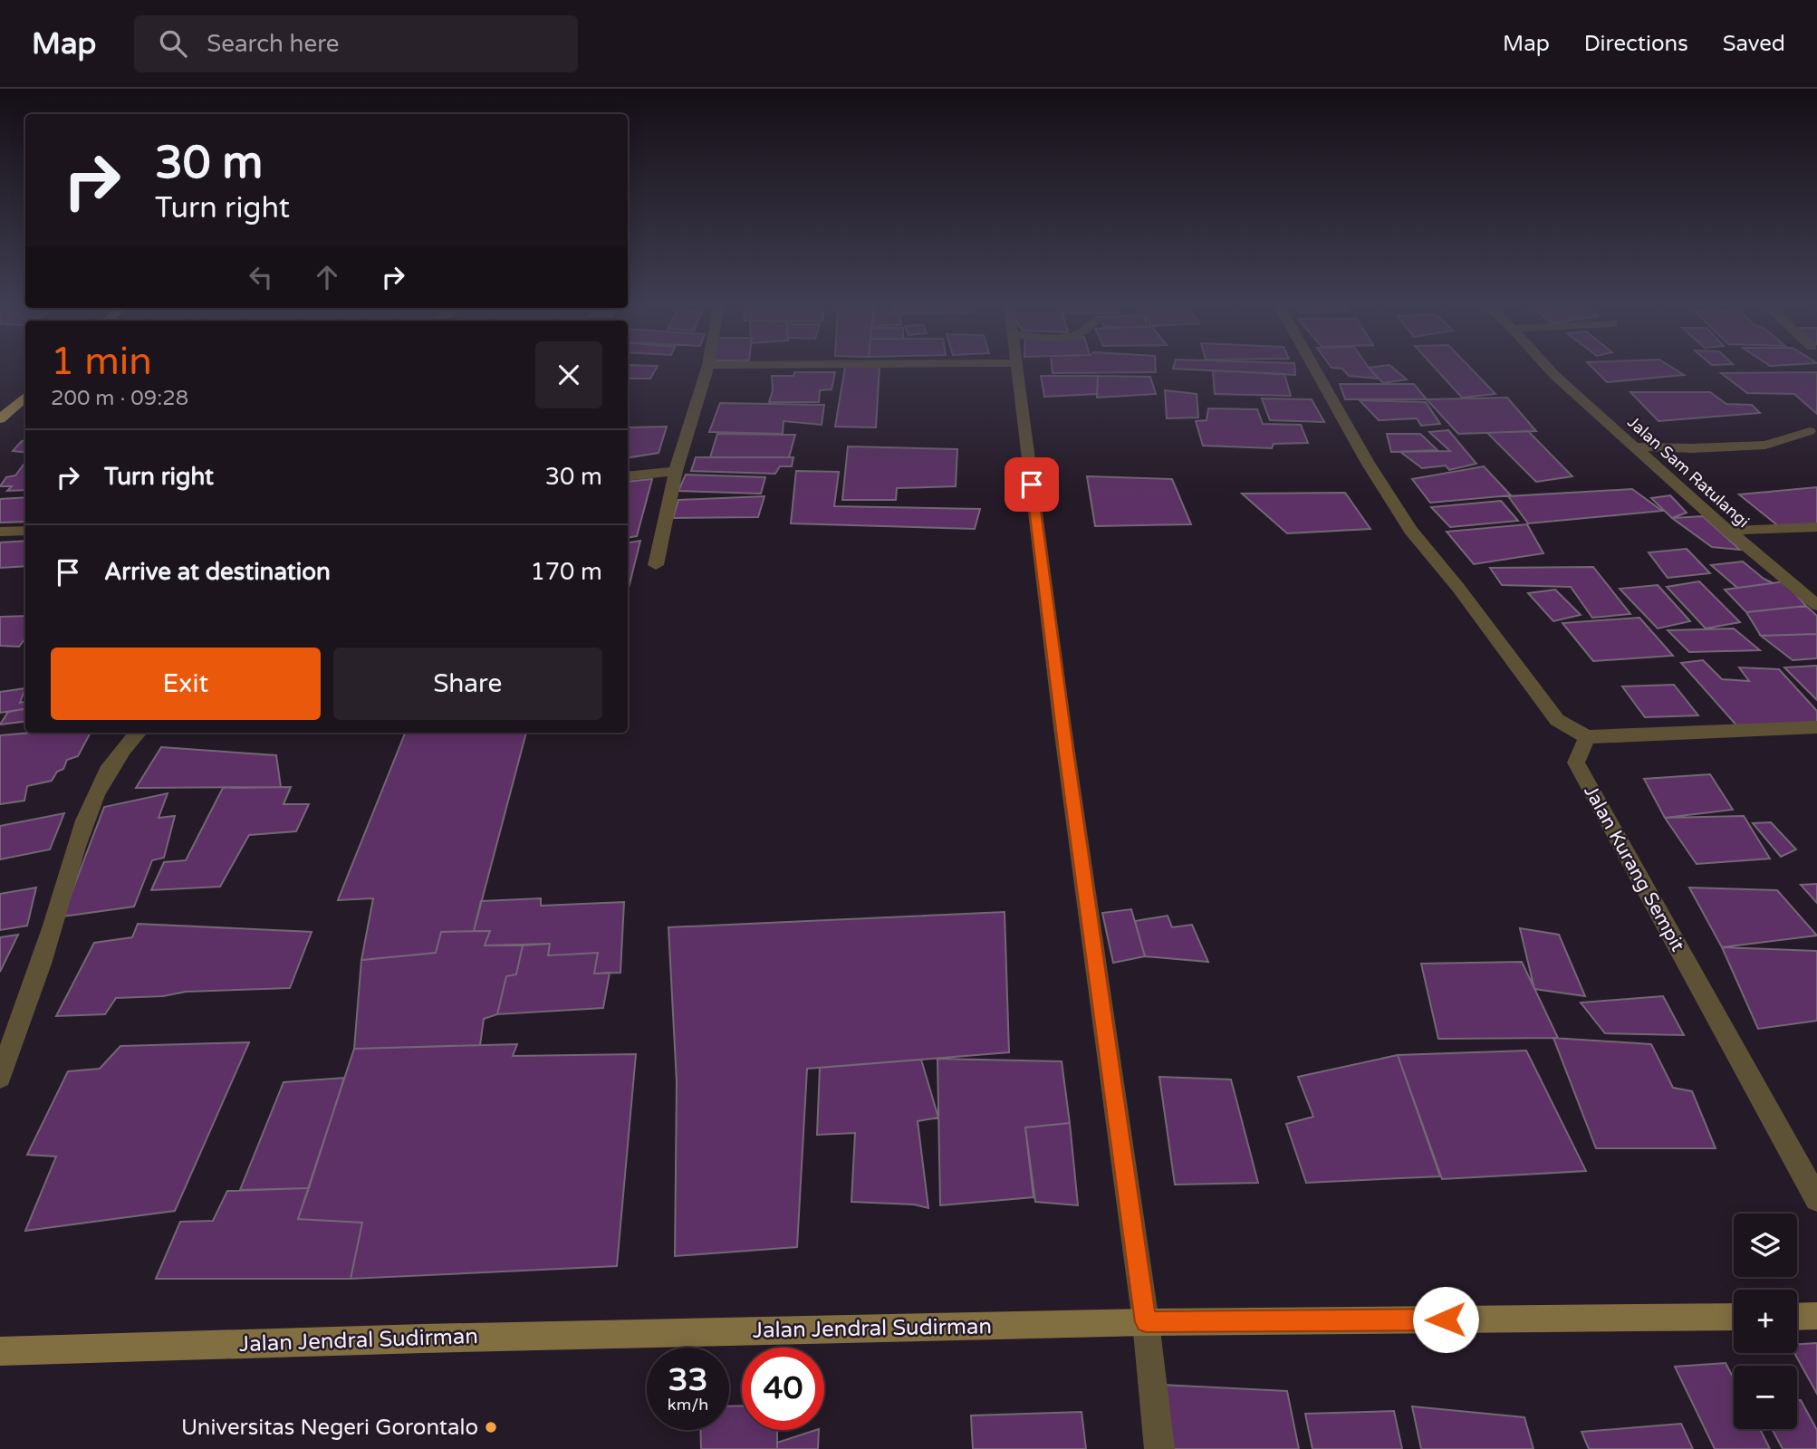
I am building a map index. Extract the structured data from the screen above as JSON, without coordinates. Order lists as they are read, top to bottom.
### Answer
{
  "streets": {
    "street": ["Jalan Sam Ratulangi", "Jalan Kurang Sempit", "Jalan Jendral Sudirman"]
  },
  "places": ["Universitas Negeri Gorontalo"],
  "page": {
    "header": "Map",
    "search": "Search here",
    "nav": ["Map", "Directions", "Saved"],
    "turn": ["30 m", "Turn right"],
    "heading": ["1 min", "200 m · 09:28"],
    "list": [
      {
        "name": "Turn right",
        "value": "30 m"
      },
      {
        "name": "Arrive at destination",
        "value": "170 m"
      }
    ],
    "buttons": ["Exit", "Share"],
    "map_buttons": ["+", "−"],
    "speed": "33 km/h",
    "limit": "40"
  }
}
